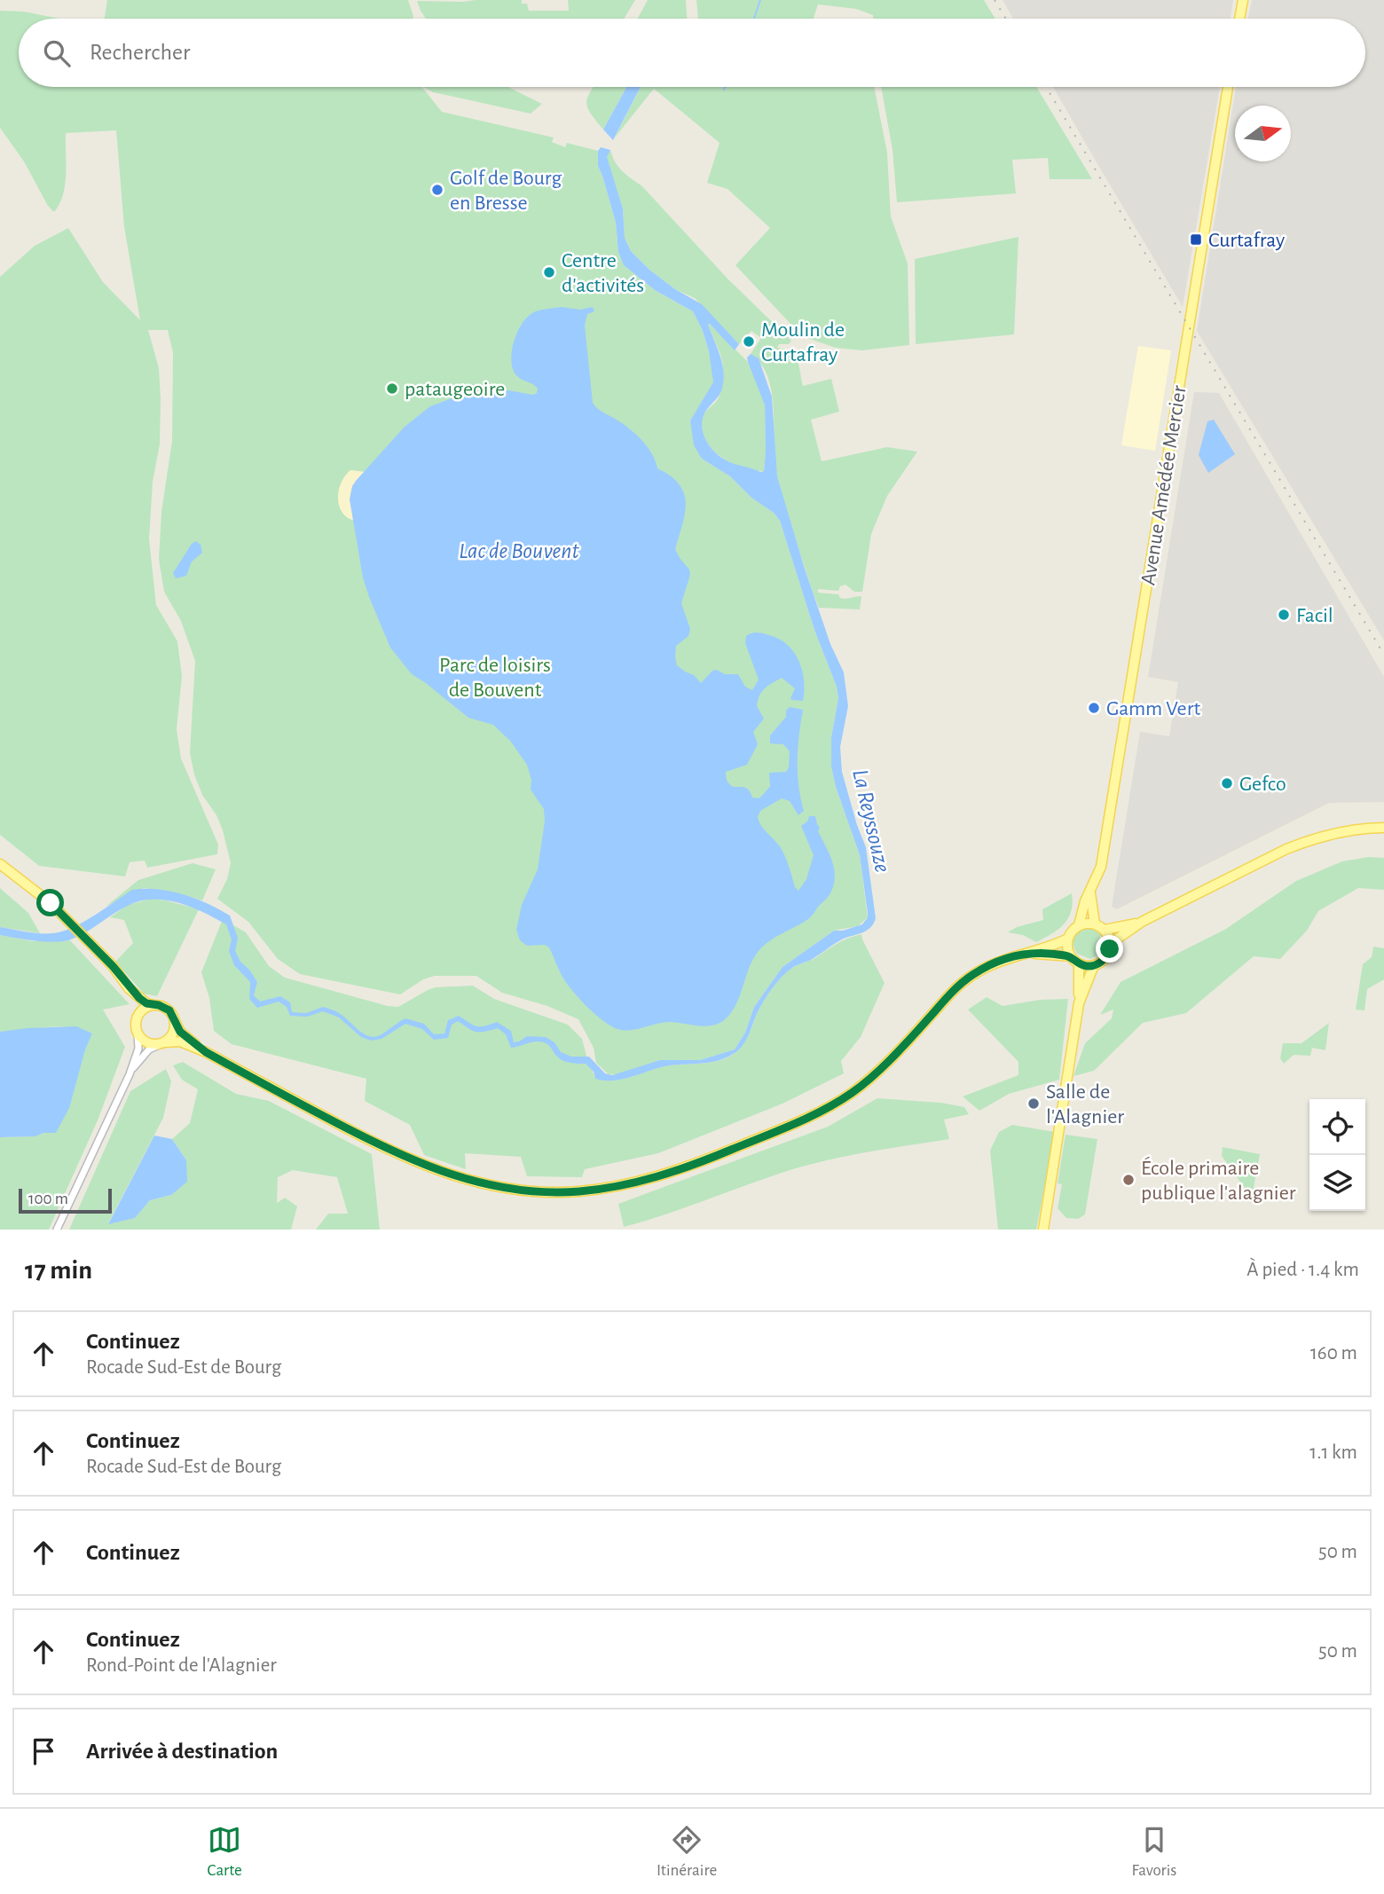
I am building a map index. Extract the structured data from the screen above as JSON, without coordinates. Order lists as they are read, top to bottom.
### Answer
{
  "streets": {
    "main road": ["Avenue Amédée Mercier"]
  },
  "water": ["Lac de Bouvent", "La Reyssouze"],
  "parks": ["Parc de loisirs de Bouvent"],
  "places": {
    "other": [
      "Golf de Bourg en Bresse",
      "Centre d'activités",
      "Moulin de Curtafray",
      "pataugeoire",
      "Facil",
      "Gamm Vert",
      "Gefco",
      "Salle de l'Alagnier",
      "École primaire publique l'alagnier"
    ],
    "transit": ["Curtafray"]
  },
  "scale_bar": "100 m",
  "north": "right",
  "page": {
    "search": "Rechercher",
    "scale": "100 m",
    "heading": ["17 min", "À pied · 1.4 km"],
    "list": [
      ["Continuez", "Rocade Sud-Est de Bourg", "160 m"],
      ["Continuez", "Rocade Sud-Est de Bourg", "1.1 km"],
      ["Continuez", "50 m"],
      ["Continuez", "Rond-Point de l'Alagnier", "50 m"],
      "Arrivée à destination"
    ],
    "nav": ["Carte", "Itinéraire", "Favoris"]
  }
}
